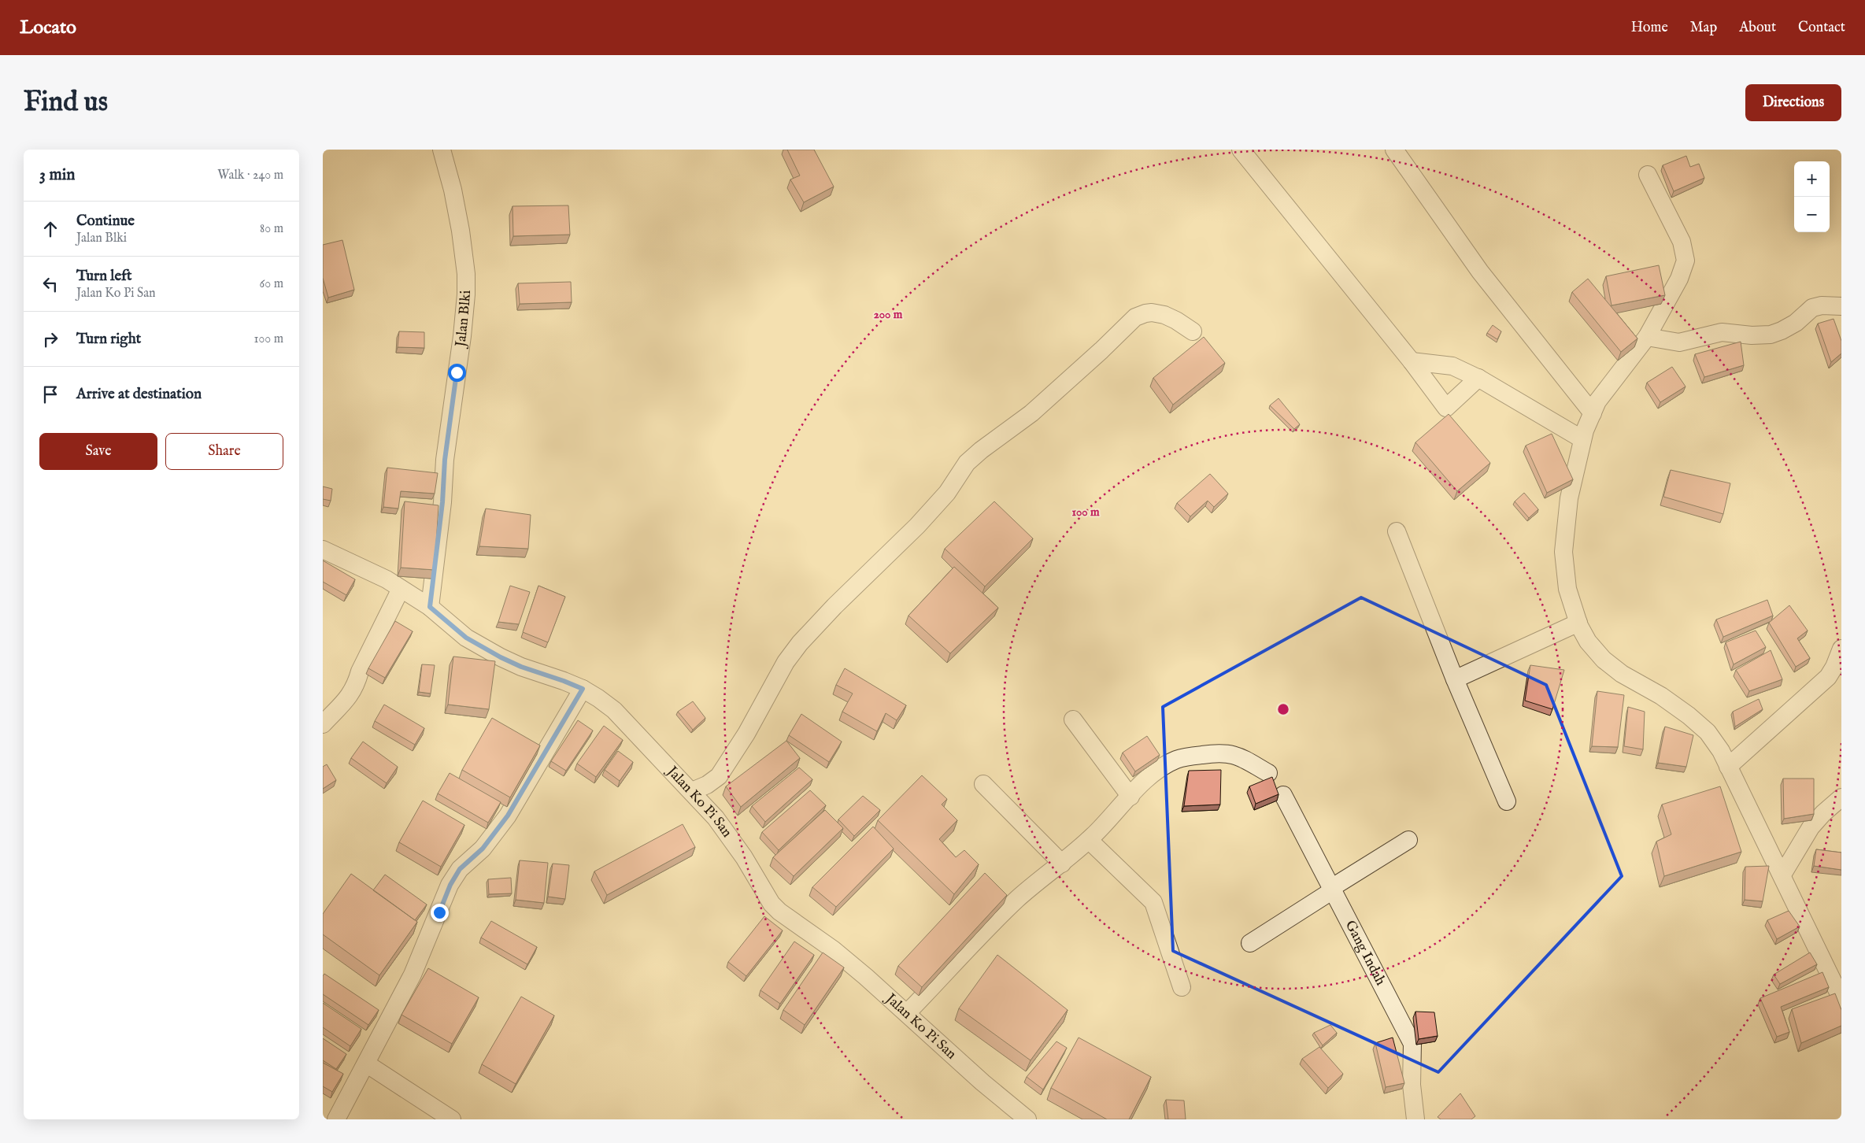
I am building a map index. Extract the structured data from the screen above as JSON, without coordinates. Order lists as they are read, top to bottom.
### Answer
{
  "streets": {
    "street": ["Jalan Blki", "Jalan Ko Pi San", "Gang Indah"]
  },
  "crossings": [
    ["Jalan Blki", "Jalan Ko Pi San"]
  ],
  "page": {
    "header": "Locato",
    "nav": [
      "Home",
      "Map",
      "About",
      "Contact"
    ],
    "buttons": [
      "Directions",
      ["Save", "Share"]
    ],
    "title": "Find us",
    "heading": ["3 min", "Walk · 240 m"],
    "map_buttons": ["+", "−"],
    "list": [
      ["Continue", "Jalan Blki", "80 m"],
      ["Turn left", "Jalan Ko Pi San", "60 m"],
      ["Turn right", "100 m"],
      "Arrive at destination"
    ]
  },
  "rings": ["200 m", "100 m"]
}
